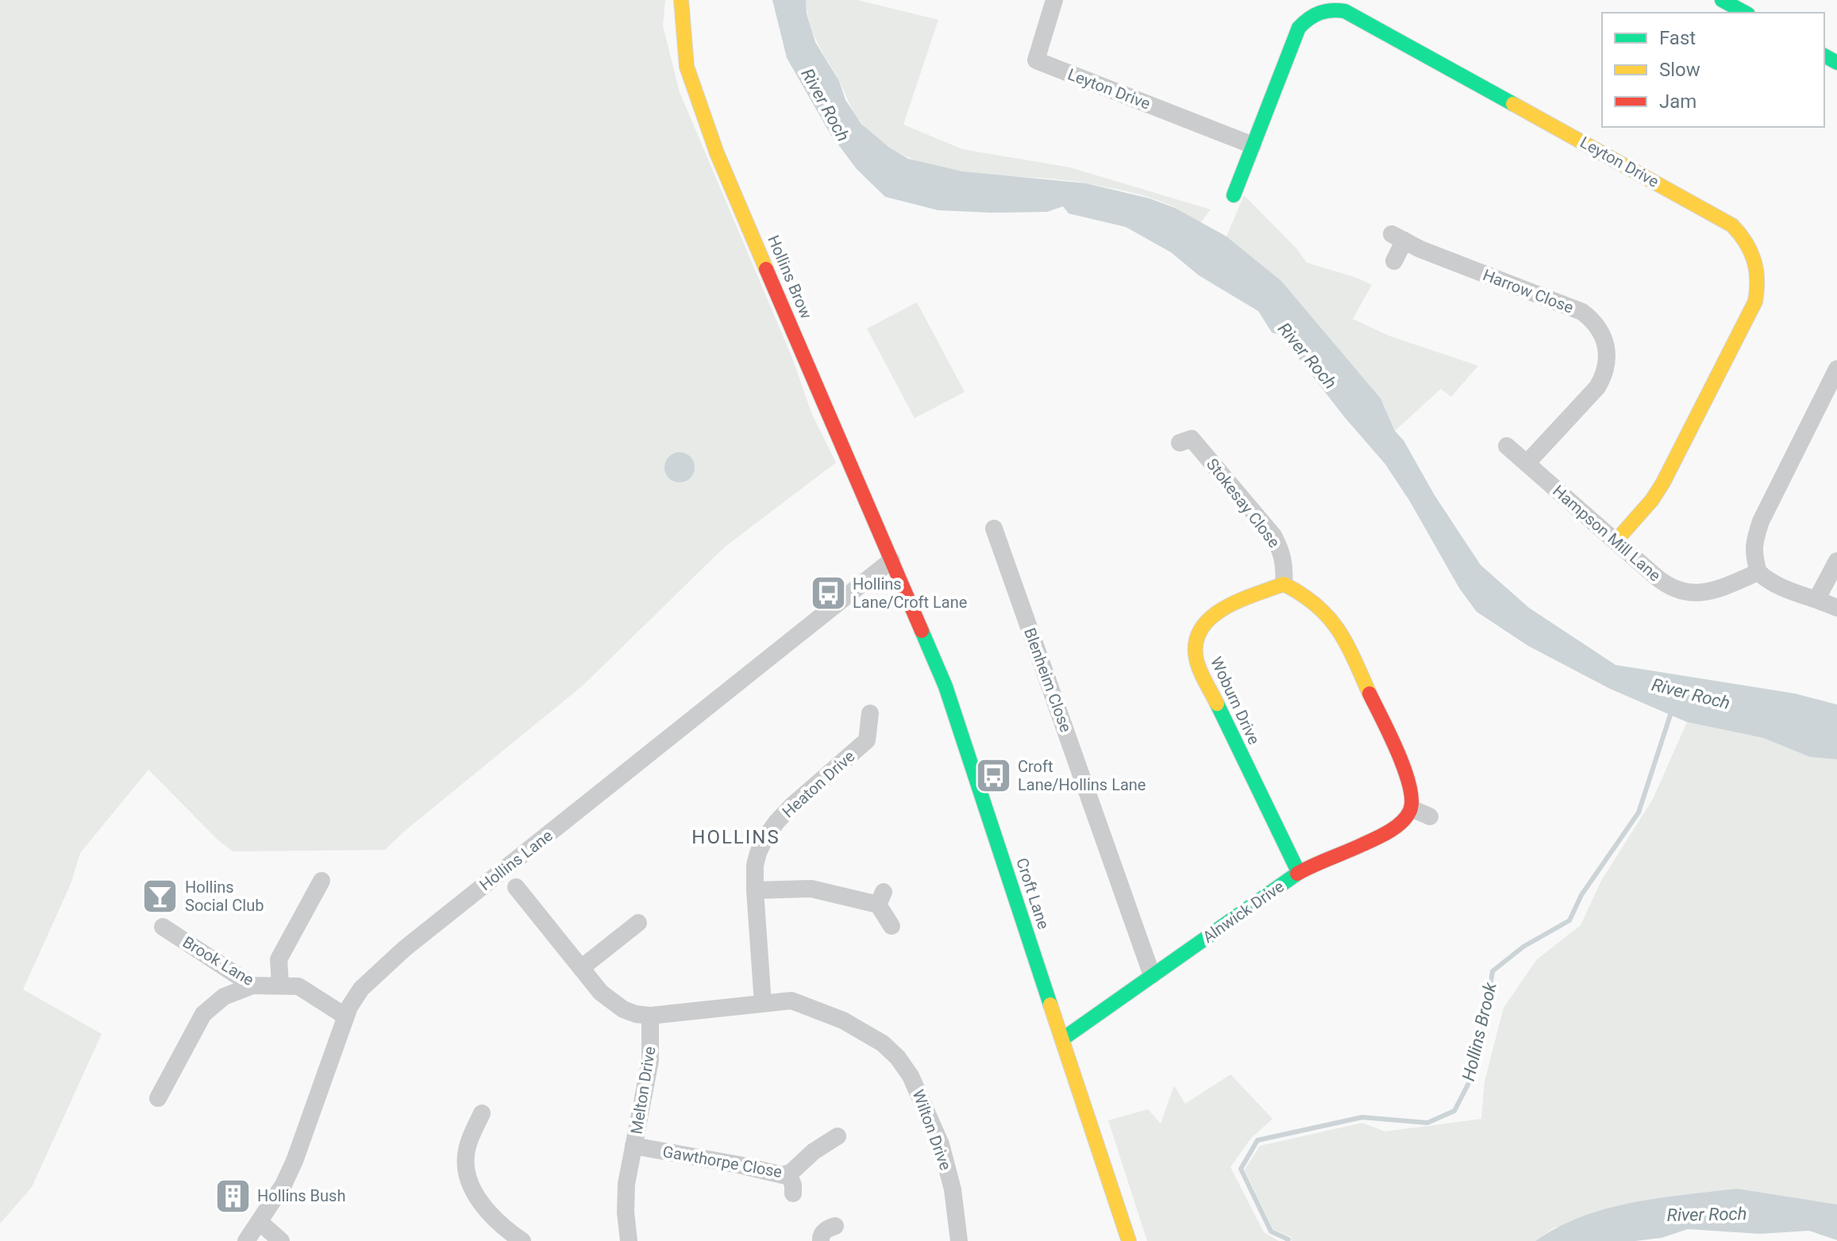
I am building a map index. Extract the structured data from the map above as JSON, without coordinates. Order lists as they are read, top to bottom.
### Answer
{
  "streets": {
    "main road": [
      "Leyton Drive",
      "Hollins Brow",
      "Woburn Drive",
      "Croft Lane",
      "Alnwick Drive"
    ],
    "street": [
      "Harrow Close",
      "Stokesay Close",
      "Hampson Mill Lane",
      "Blenheim Close",
      "Heaton Drive",
      "Hollins Lane",
      "Brook Lane",
      "Melton Drive",
      "Wilton Drive",
      "Gawthorpe Close"
    ]
  },
  "crossings": [
    ["Leyton Drive", "Hampson Mill Lane"],
    ["Hollins Brow", "Hollins Lane"],
    ["Hollins Brow", "Croft Lane"],
    ["Harrow Close", "Hampson Mill Lane"],
    ["Stokesay Close", "Woburn Drive"],
    ["Blenheim Close", "Alnwick Drive"],
    ["Woburn Drive", "Alnwick Drive"],
    ["Heaton Drive", "Wilton Drive"],
    ["Hollins Lane", "Croft Lane"],
    ["Hollins Lane", "Brook Lane"],
    ["Croft Lane", "Alnwick Drive"],
    ["Melton Drive", "Wilton Drive"],
    ["Melton Drive", "Gawthorpe Close"]
  ],
  "districts": ["HOLLINS"],
  "water": ["River Roch", "Hollins Brook"],
  "places": {
    "bus stop": ["Hollins Lane/Croft Lane", "Croft Lane/Hollins Lane"],
    "bar": ["Hollins Social Club"],
    "building": ["Hollins Bush"]
  },
  "legend": ["Fast", "Slow", "Jam"]
}
